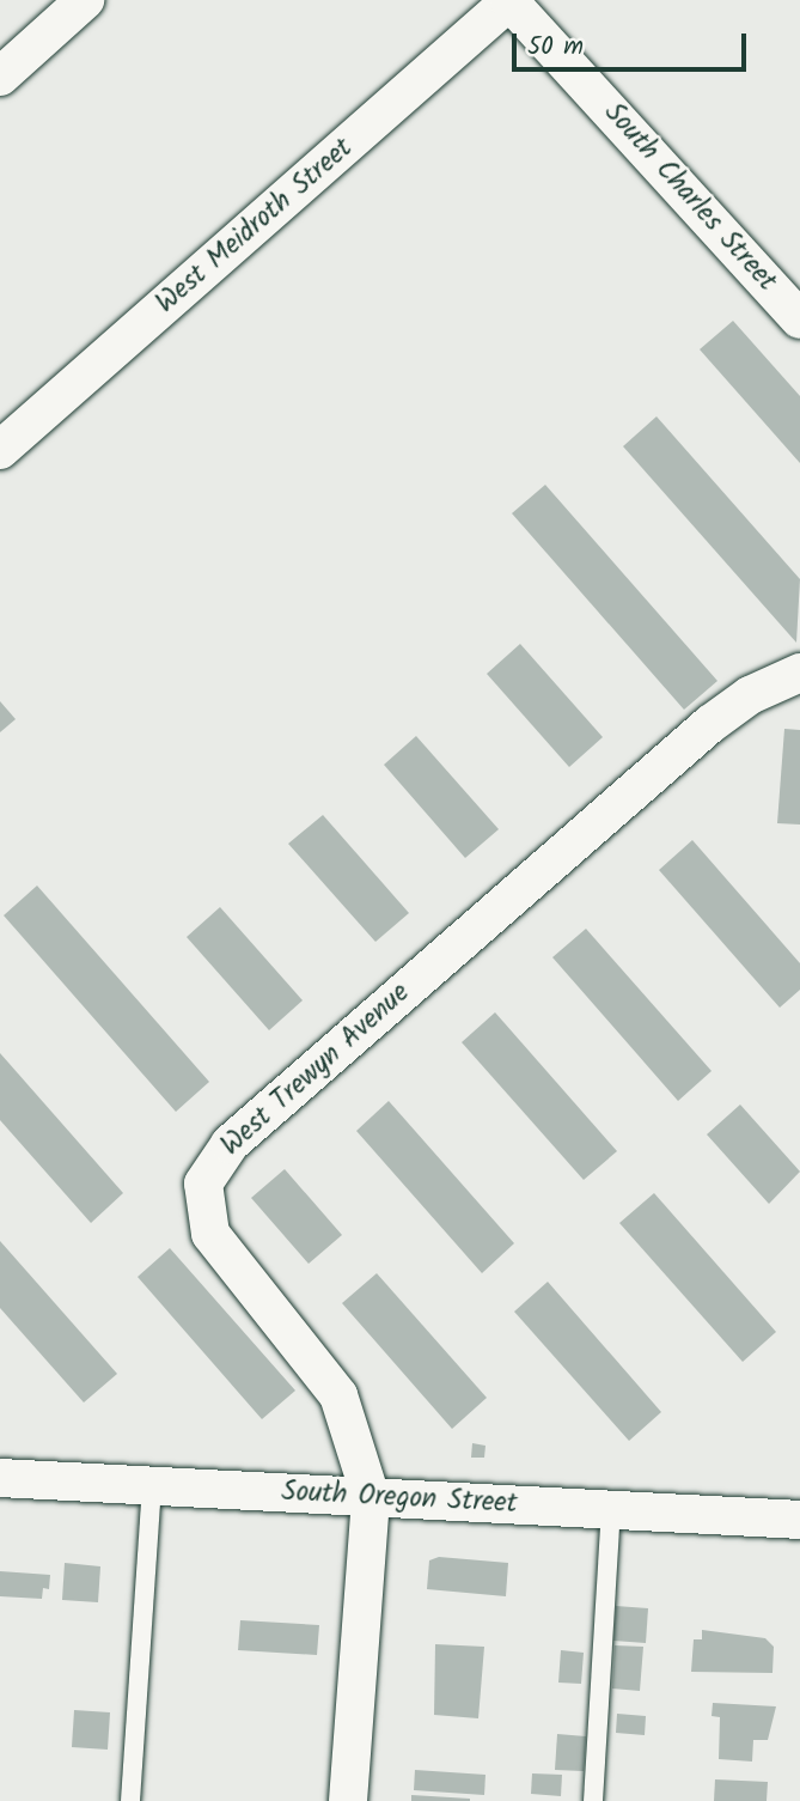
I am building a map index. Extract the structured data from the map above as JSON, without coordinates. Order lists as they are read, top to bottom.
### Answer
{
  "streets": {
    "street": [
      "South Charles Street",
      "West Meidroth Street",
      "West Trewyn Avenue",
      "South Oregon Street"
    ]
  },
  "crossings": [
    ["South Charles Street", "West Meidroth Street"],
    ["West Trewyn Avenue", "South Oregon Street"]
  ],
  "scale_bar": "50 m"
}
